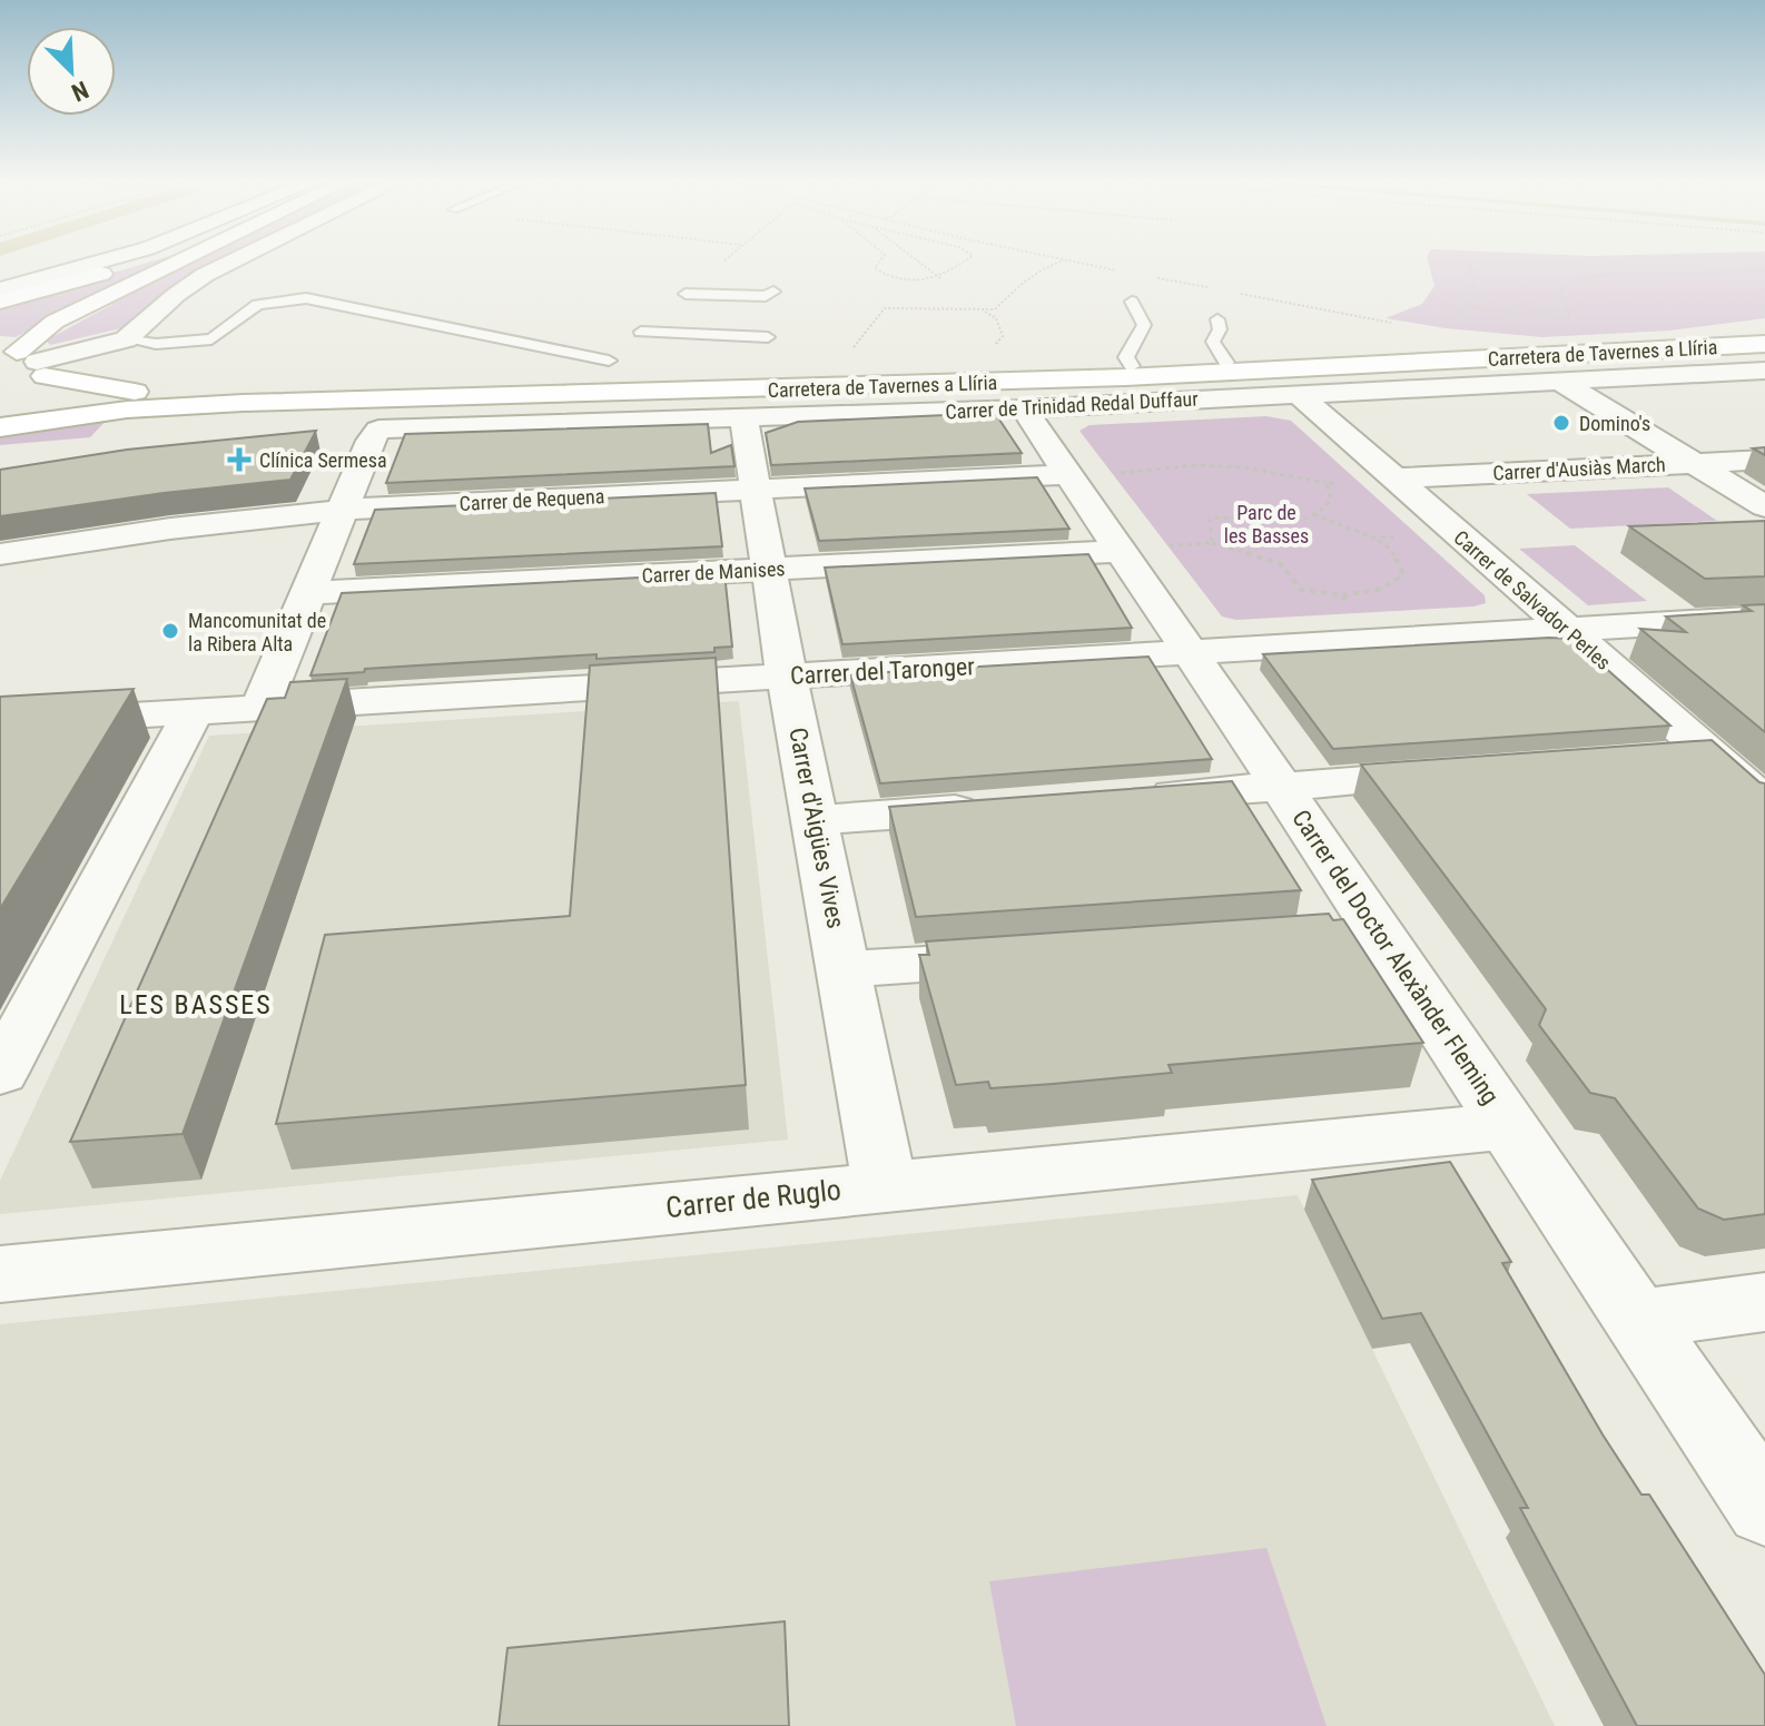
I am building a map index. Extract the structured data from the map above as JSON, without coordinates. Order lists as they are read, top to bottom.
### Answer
{
  "streets": {
    "main road": ["Carretera de Tavernes a Llíria"],
    "street": [
      "Carrer de Trinidad Redal Duffaur",
      "Carrer d'Ausiàs March",
      "Carrer de Requena",
      "Carrer de Manises",
      "Carrer de Salvador Perles",
      "Carrer del Taronger",
      "Carrer d'Aigües Vives",
      "Carrer del Doctor Alexànder Fleming",
      "Carrer de Ruglo"
    ]
  },
  "crossings": [
    ["Carrer de Trinidad Redal Duffaur", "Carrer de Salvador Perles"],
    ["Carrer de Trinidad Redal Duffaur", "Carrer d'Aigües Vives"],
    ["Carrer de Trinidad Redal Duffaur", "Carrer del Doctor Alexànder Fleming"],
    ["Carrer d'Ausiàs March", "Carrer de Salvador Perles"],
    ["Carrer de Requena", "Carrer d'Aigües Vives"],
    ["Carrer de Requena", "Carrer del Doctor Alexànder Fleming"],
    ["Carrer de Manises", "Carrer d'Aigües Vives"],
    ["Carrer de Manises", "Carrer del Doctor Alexànder Fleming"],
    ["Carrer de Salvador Perles", "Carrer del Taronger"],
    ["Carrer del Taronger", "Carrer d'Aigües Vives"],
    ["Carrer del Taronger", "Carrer del Doctor Alexànder Fleming"],
    ["Carrer d'Aigües Vives", "Carrer de Ruglo"],
    ["Carrer del Doctor Alexànder Fleming", "Carrer de Ruglo"]
  ],
  "districts": ["LES BASSES"],
  "parks": ["Parc de les Basses"],
  "places": {
    "other": ["Domino's", "Mancomunitat de la Ribera Alta"],
    "health": ["Clínica Sermesa"]
  },
  "north": "bottom right"
}
